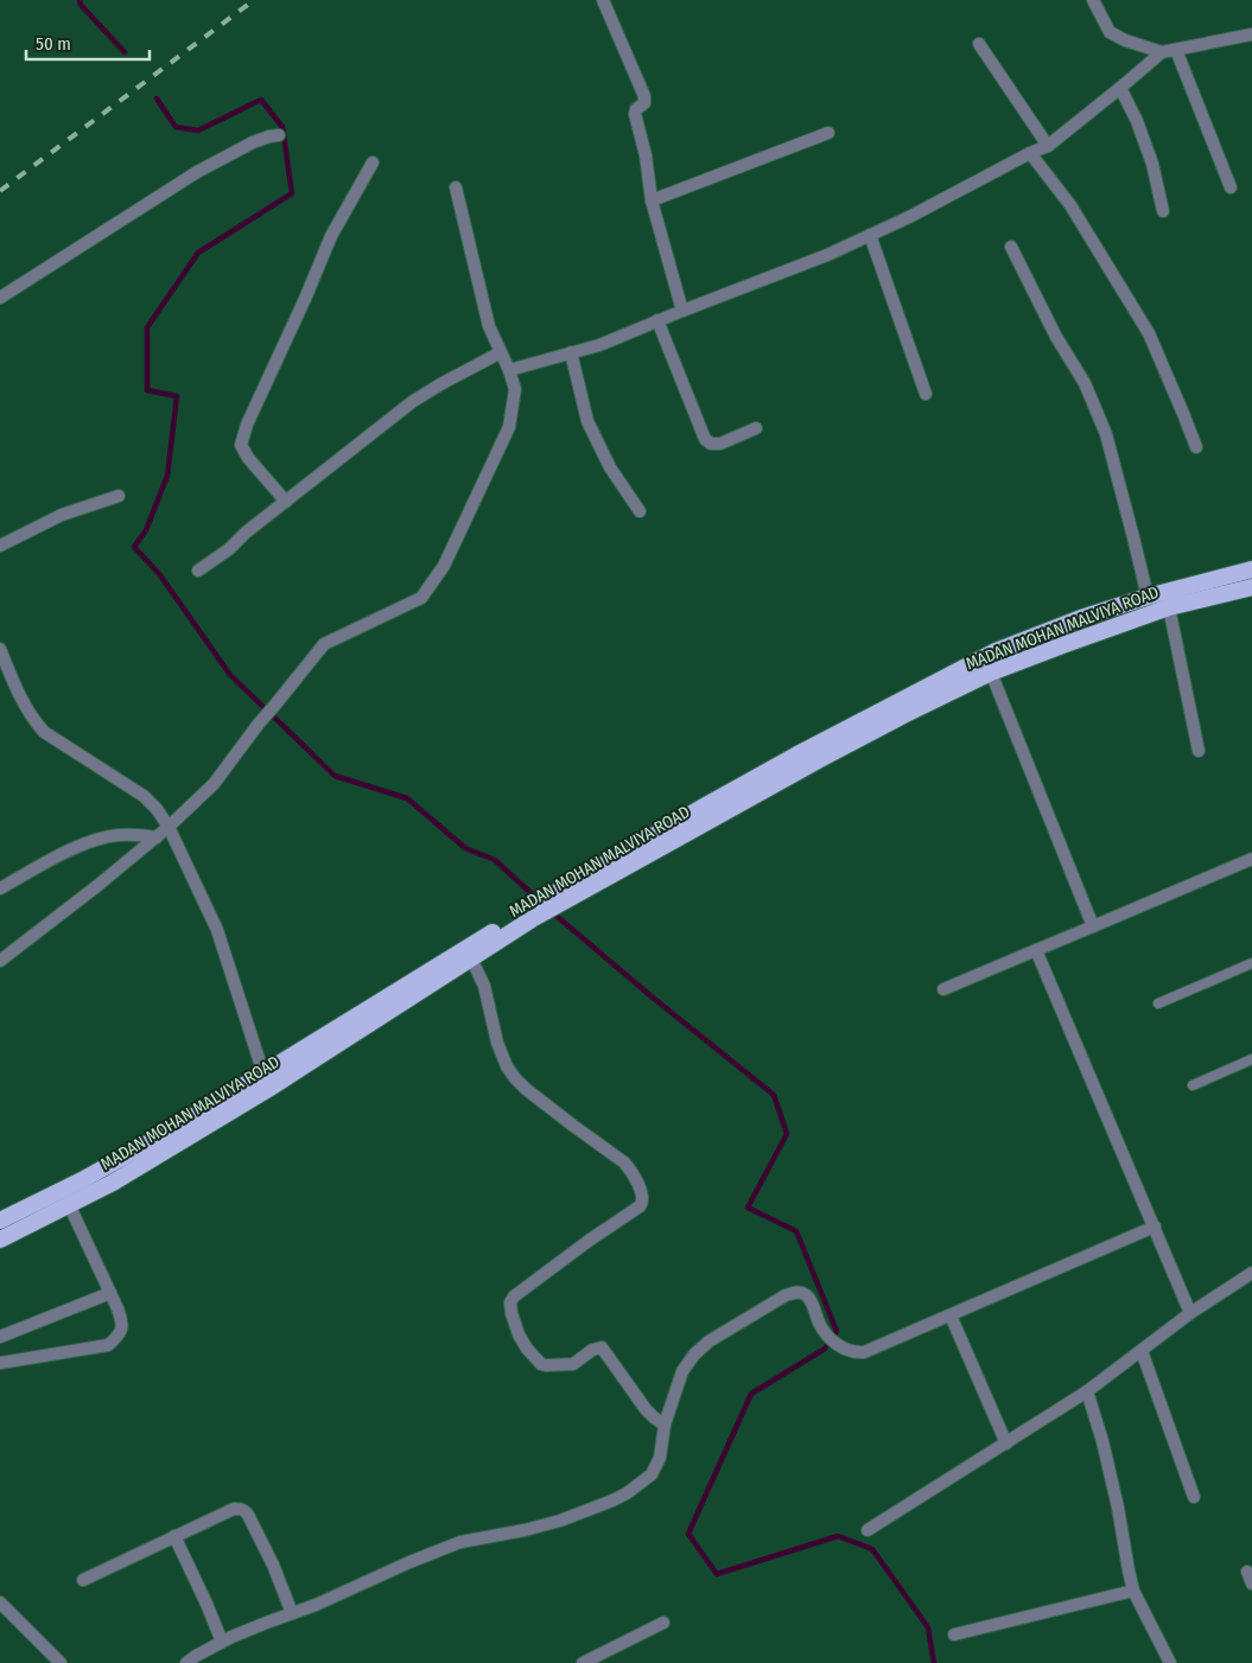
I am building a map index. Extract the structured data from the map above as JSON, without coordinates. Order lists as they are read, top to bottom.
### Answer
{
  "streets": {
    "highway": ["MADAN MOHAN MALVIYA ROAD"]
  },
  "scale_bar": "50 m"
}
